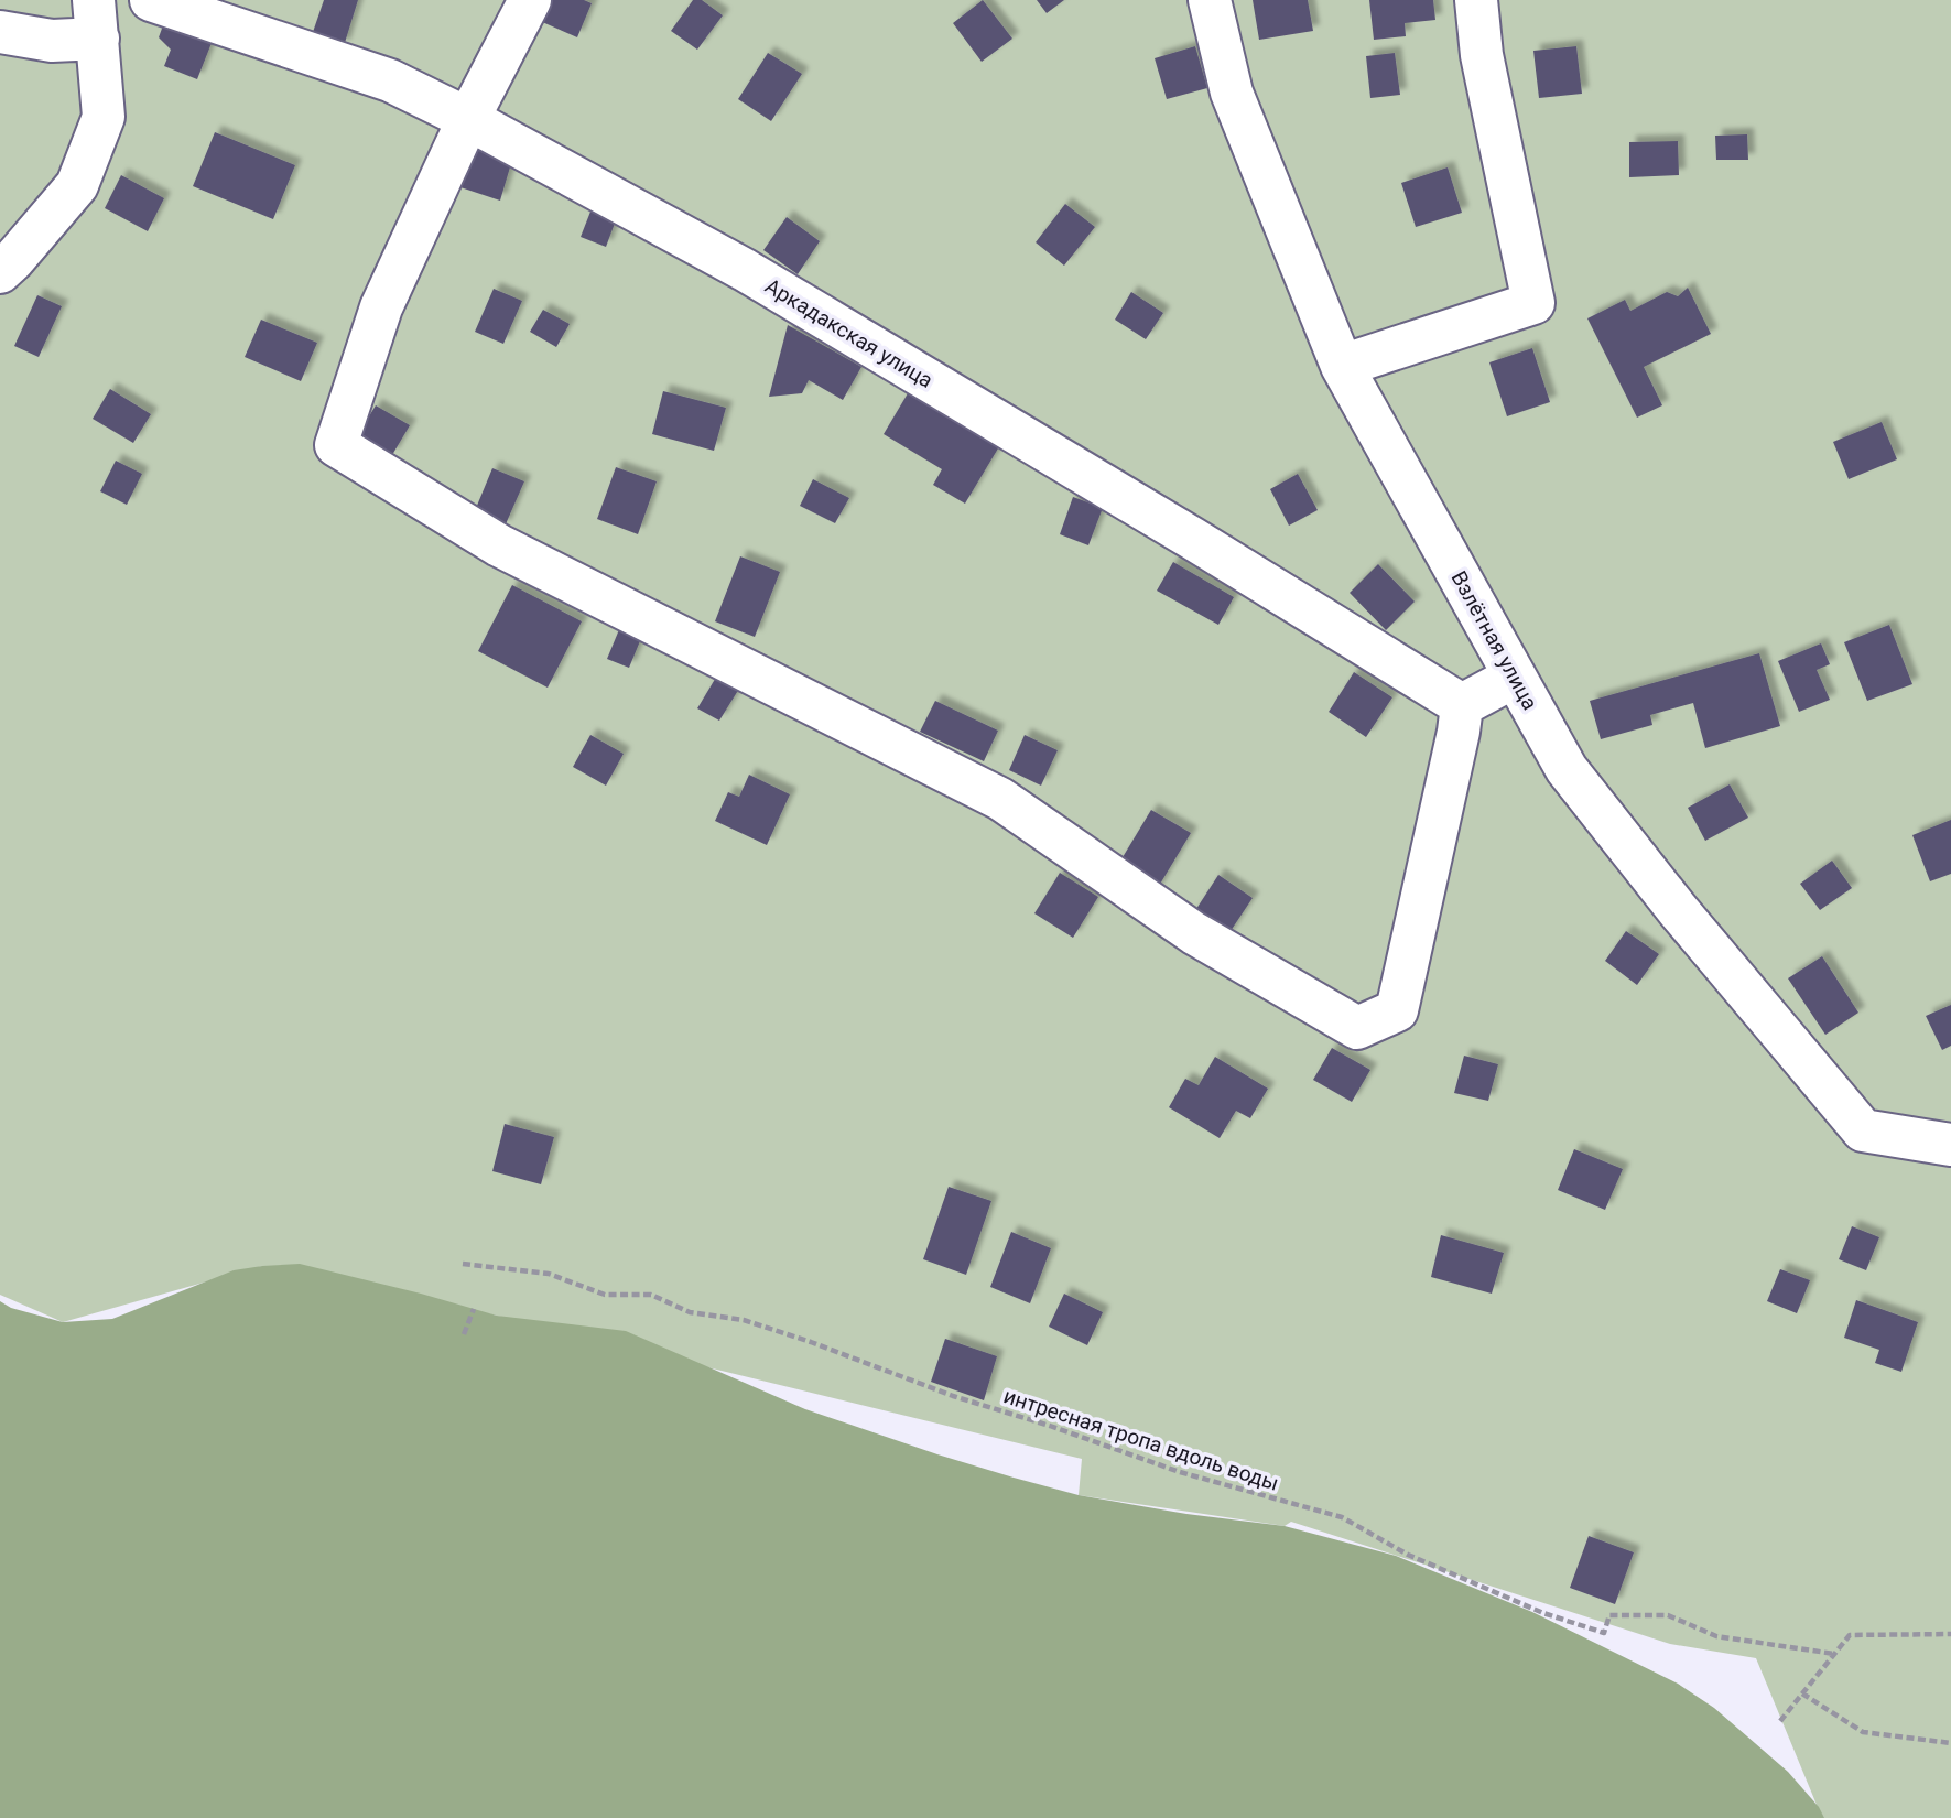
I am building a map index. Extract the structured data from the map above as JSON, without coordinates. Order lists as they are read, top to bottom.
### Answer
{
  "streets": {
    "street": ["Аркадакская улица", "Взлётная улица"],
    "path": ["интресная тропа вдоль воды"]
  }
}
